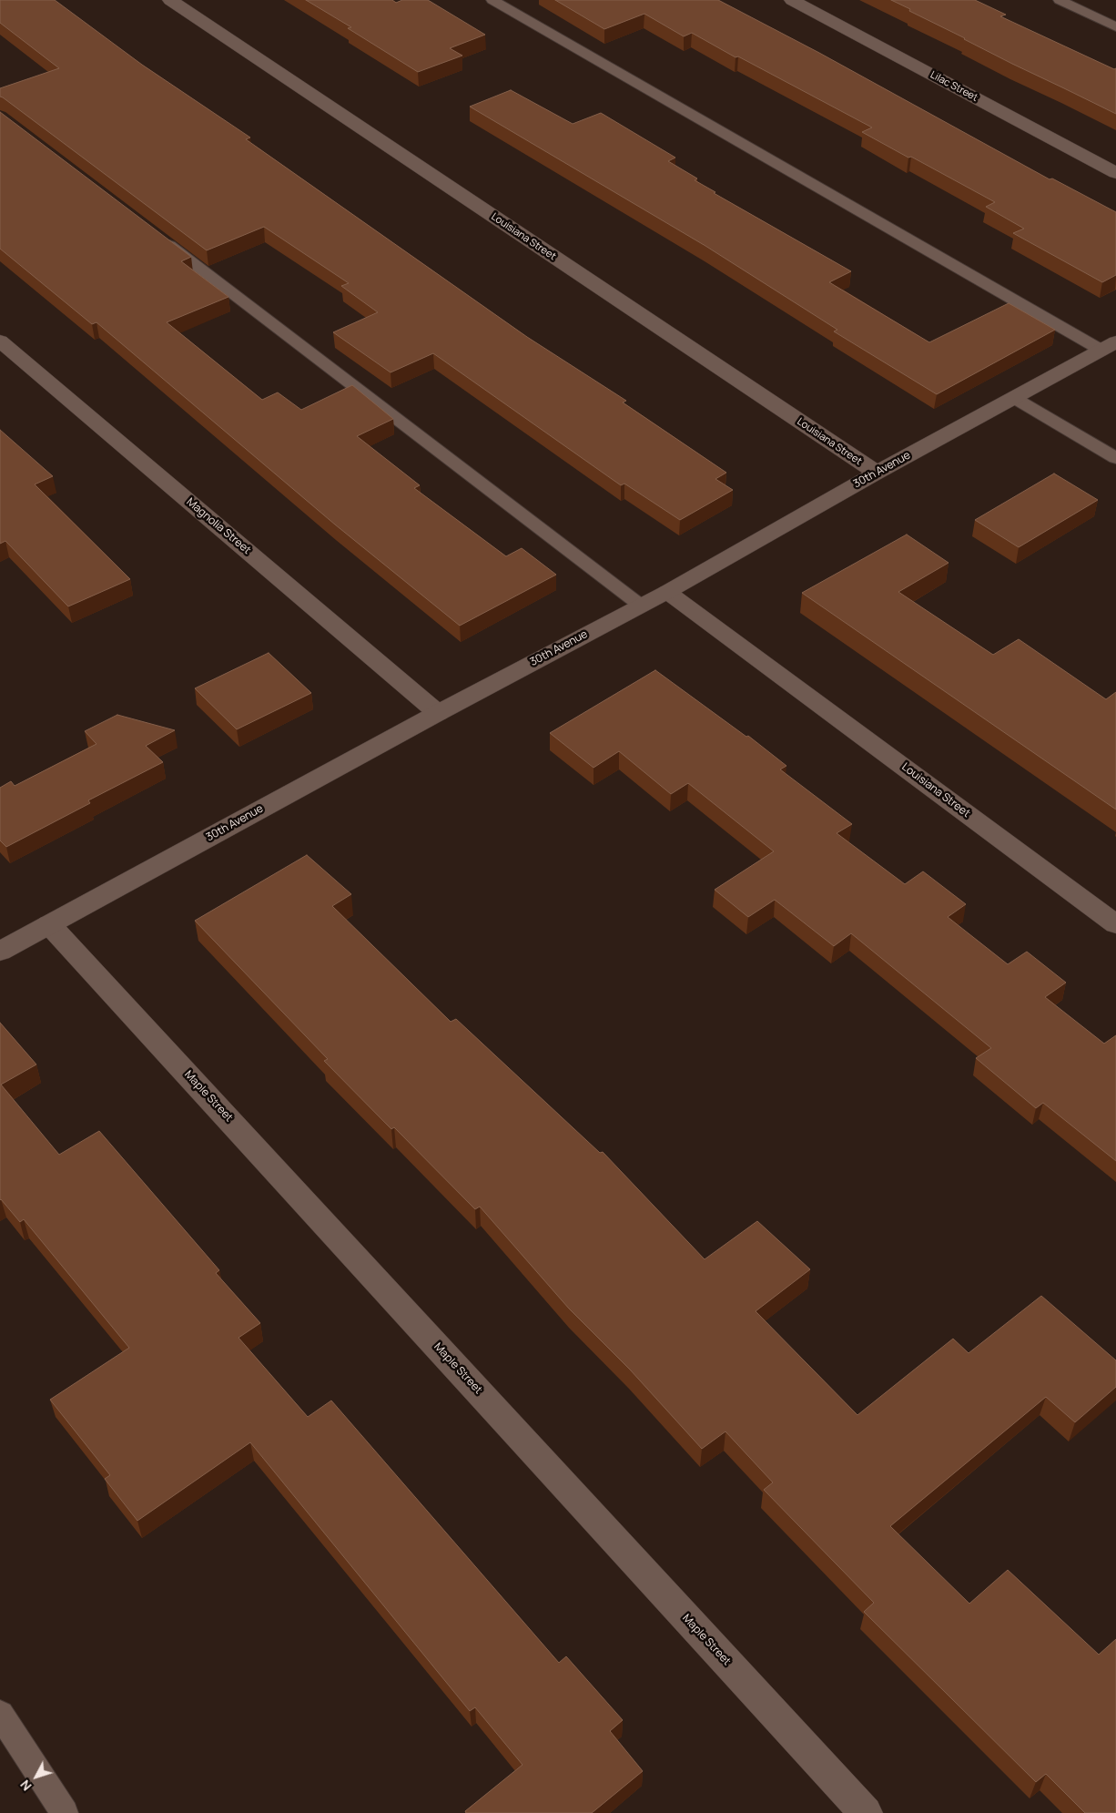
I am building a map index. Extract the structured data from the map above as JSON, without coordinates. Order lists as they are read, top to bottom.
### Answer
{
  "streets": {
    "street": [
      "Lilac Street",
      "Louisiana Street",
      "30th Avenue",
      "Magnolia Street",
      "Maple Street"
    ]
  },
  "crossings": [
    ["Louisiana Street", "30th Avenue"],
    ["30th Avenue", "Magnolia Street"],
    ["30th Avenue", "Maple Street"]
  ],
  "north": "bottom left"
}
